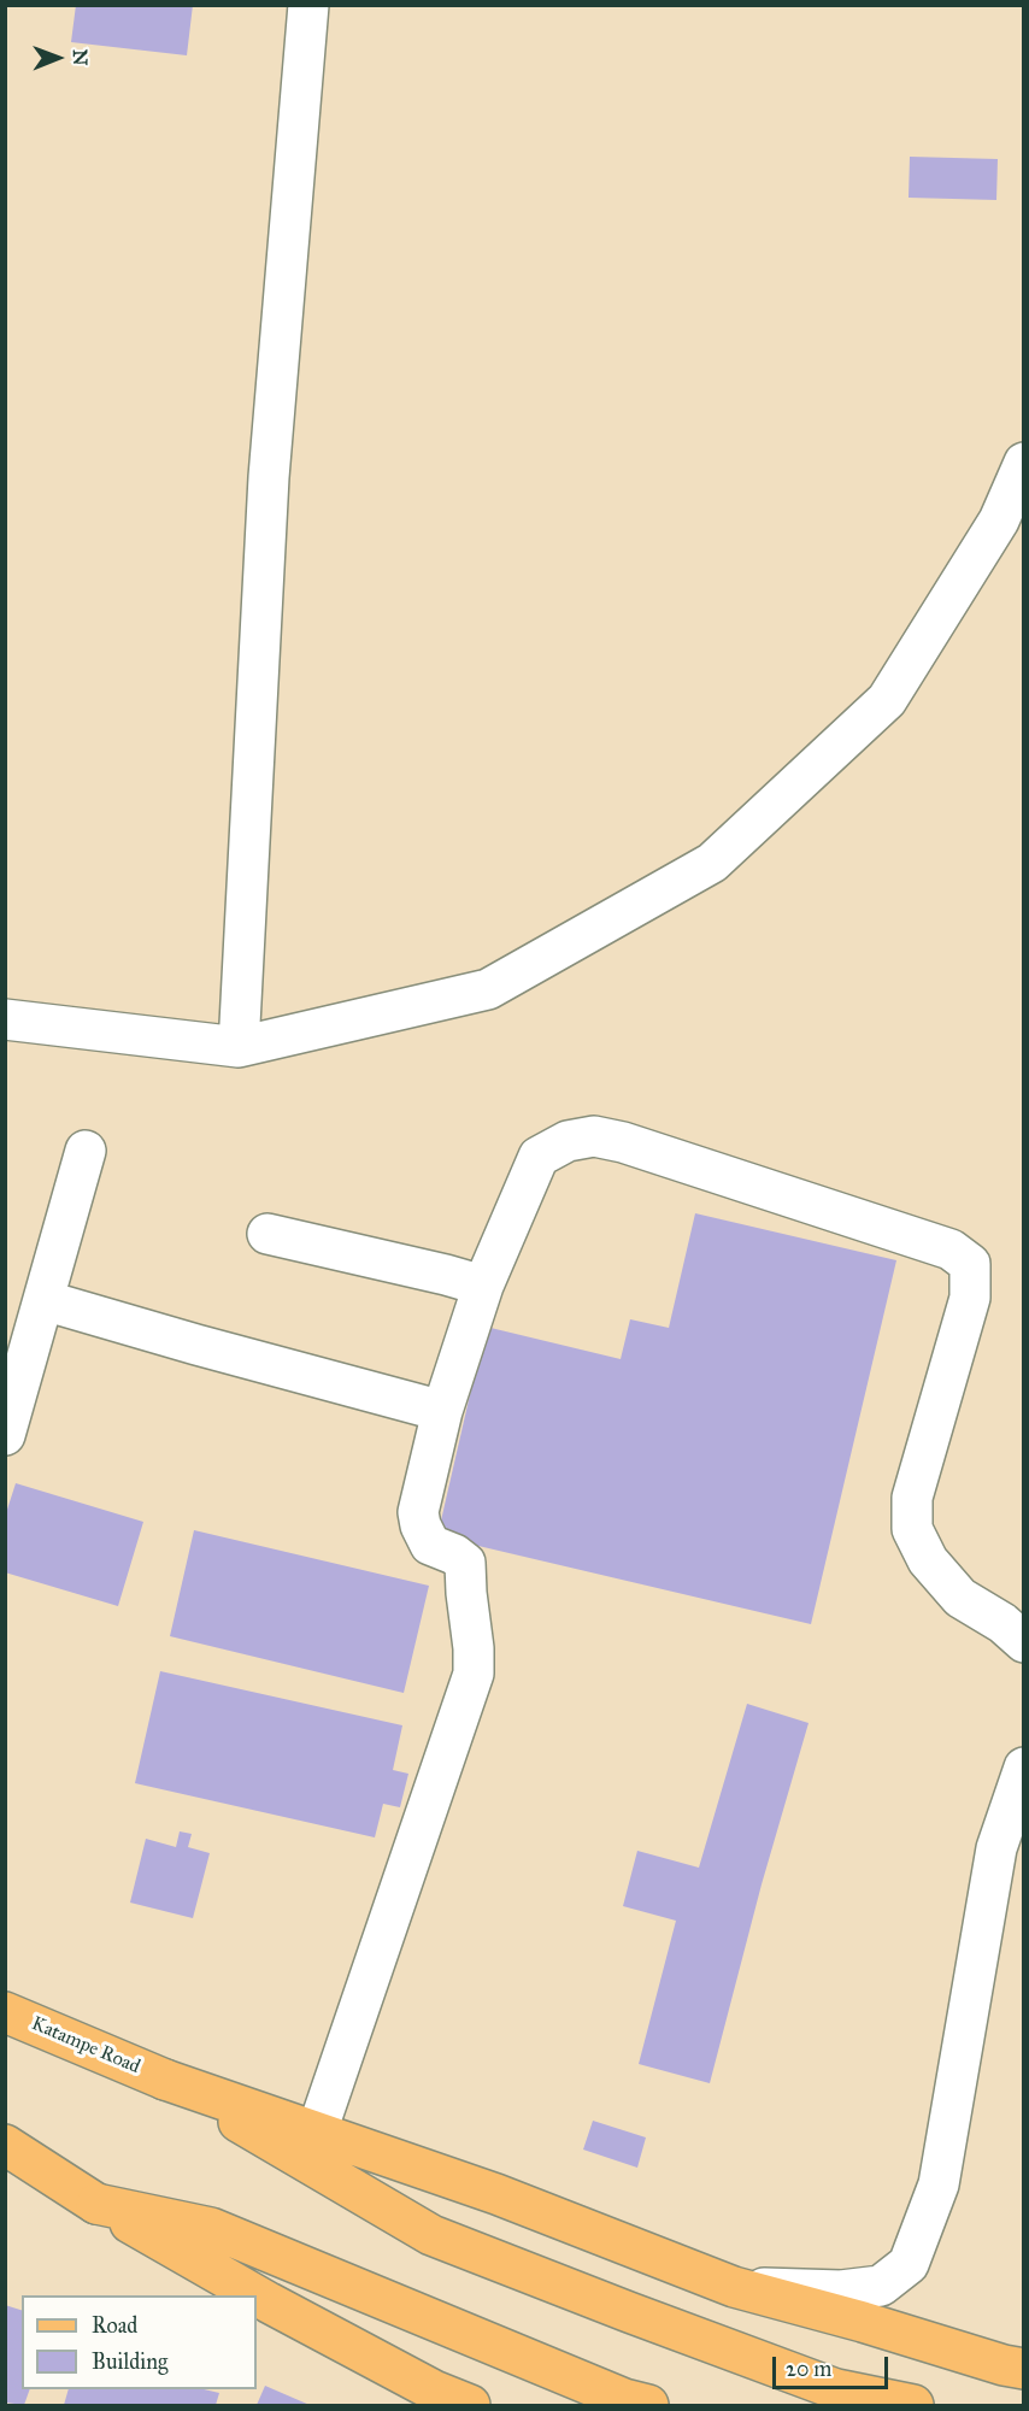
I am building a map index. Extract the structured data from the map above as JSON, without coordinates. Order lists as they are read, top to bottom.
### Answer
{
  "streets": {
    "main road": ["Katampe Road"]
  },
  "legend": ["Road", "Building"],
  "scale_bar": "20 m",
  "north": "right"
}
